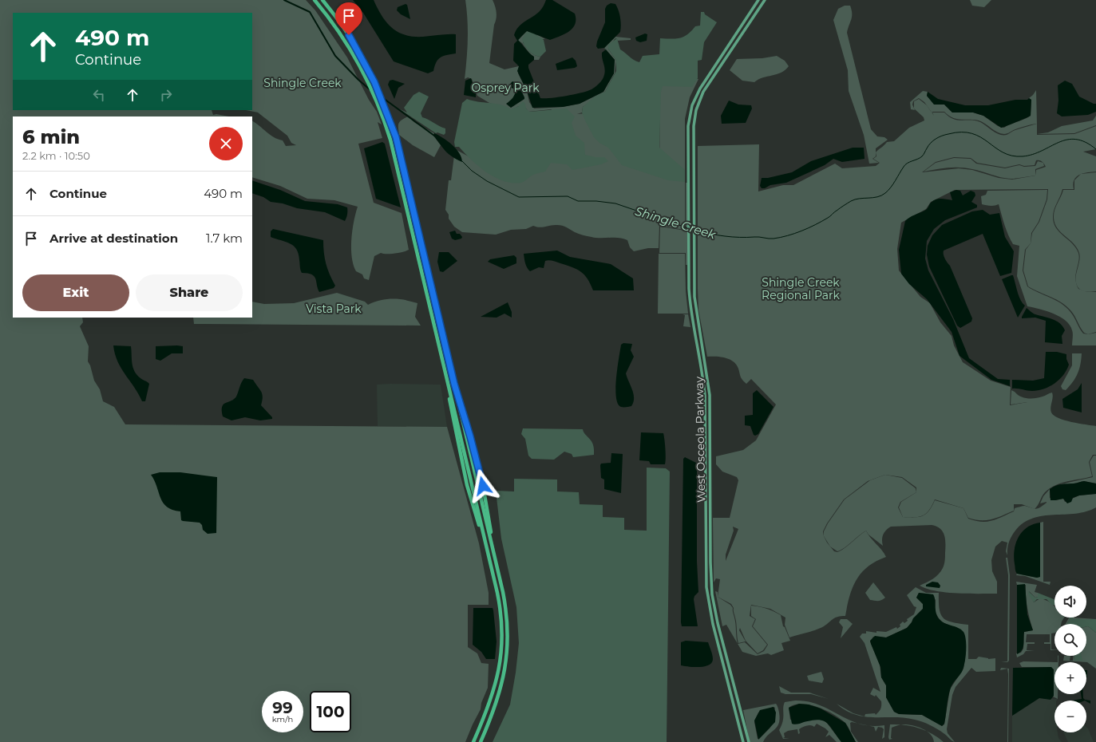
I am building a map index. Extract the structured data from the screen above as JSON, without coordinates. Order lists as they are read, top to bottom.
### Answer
{
  "streets": {
    "main road": ["West Osceola Parkway"]
  },
  "water": ["Shingle Creek"],
  "parks": [
    "Shingle Creek",
    "Osprey Park",
    "Shingle Creek Regional Park",
    "Vista Park"
  ],
  "page": {
    "turn": ["490 m", "Continue"],
    "heading": ["6 min", "2.2 km · 10:50"],
    "list": [
      {
        "name": "Continue",
        "value": "490 m"
      },
      {
        "name": "Arrive at destination",
        "value": "1.7 km"
      }
    ],
    "buttons": ["Exit", "Share"],
    "map_buttons": ["+", "−"],
    "speed": "99 km/h",
    "limit": "100"
  }
}
